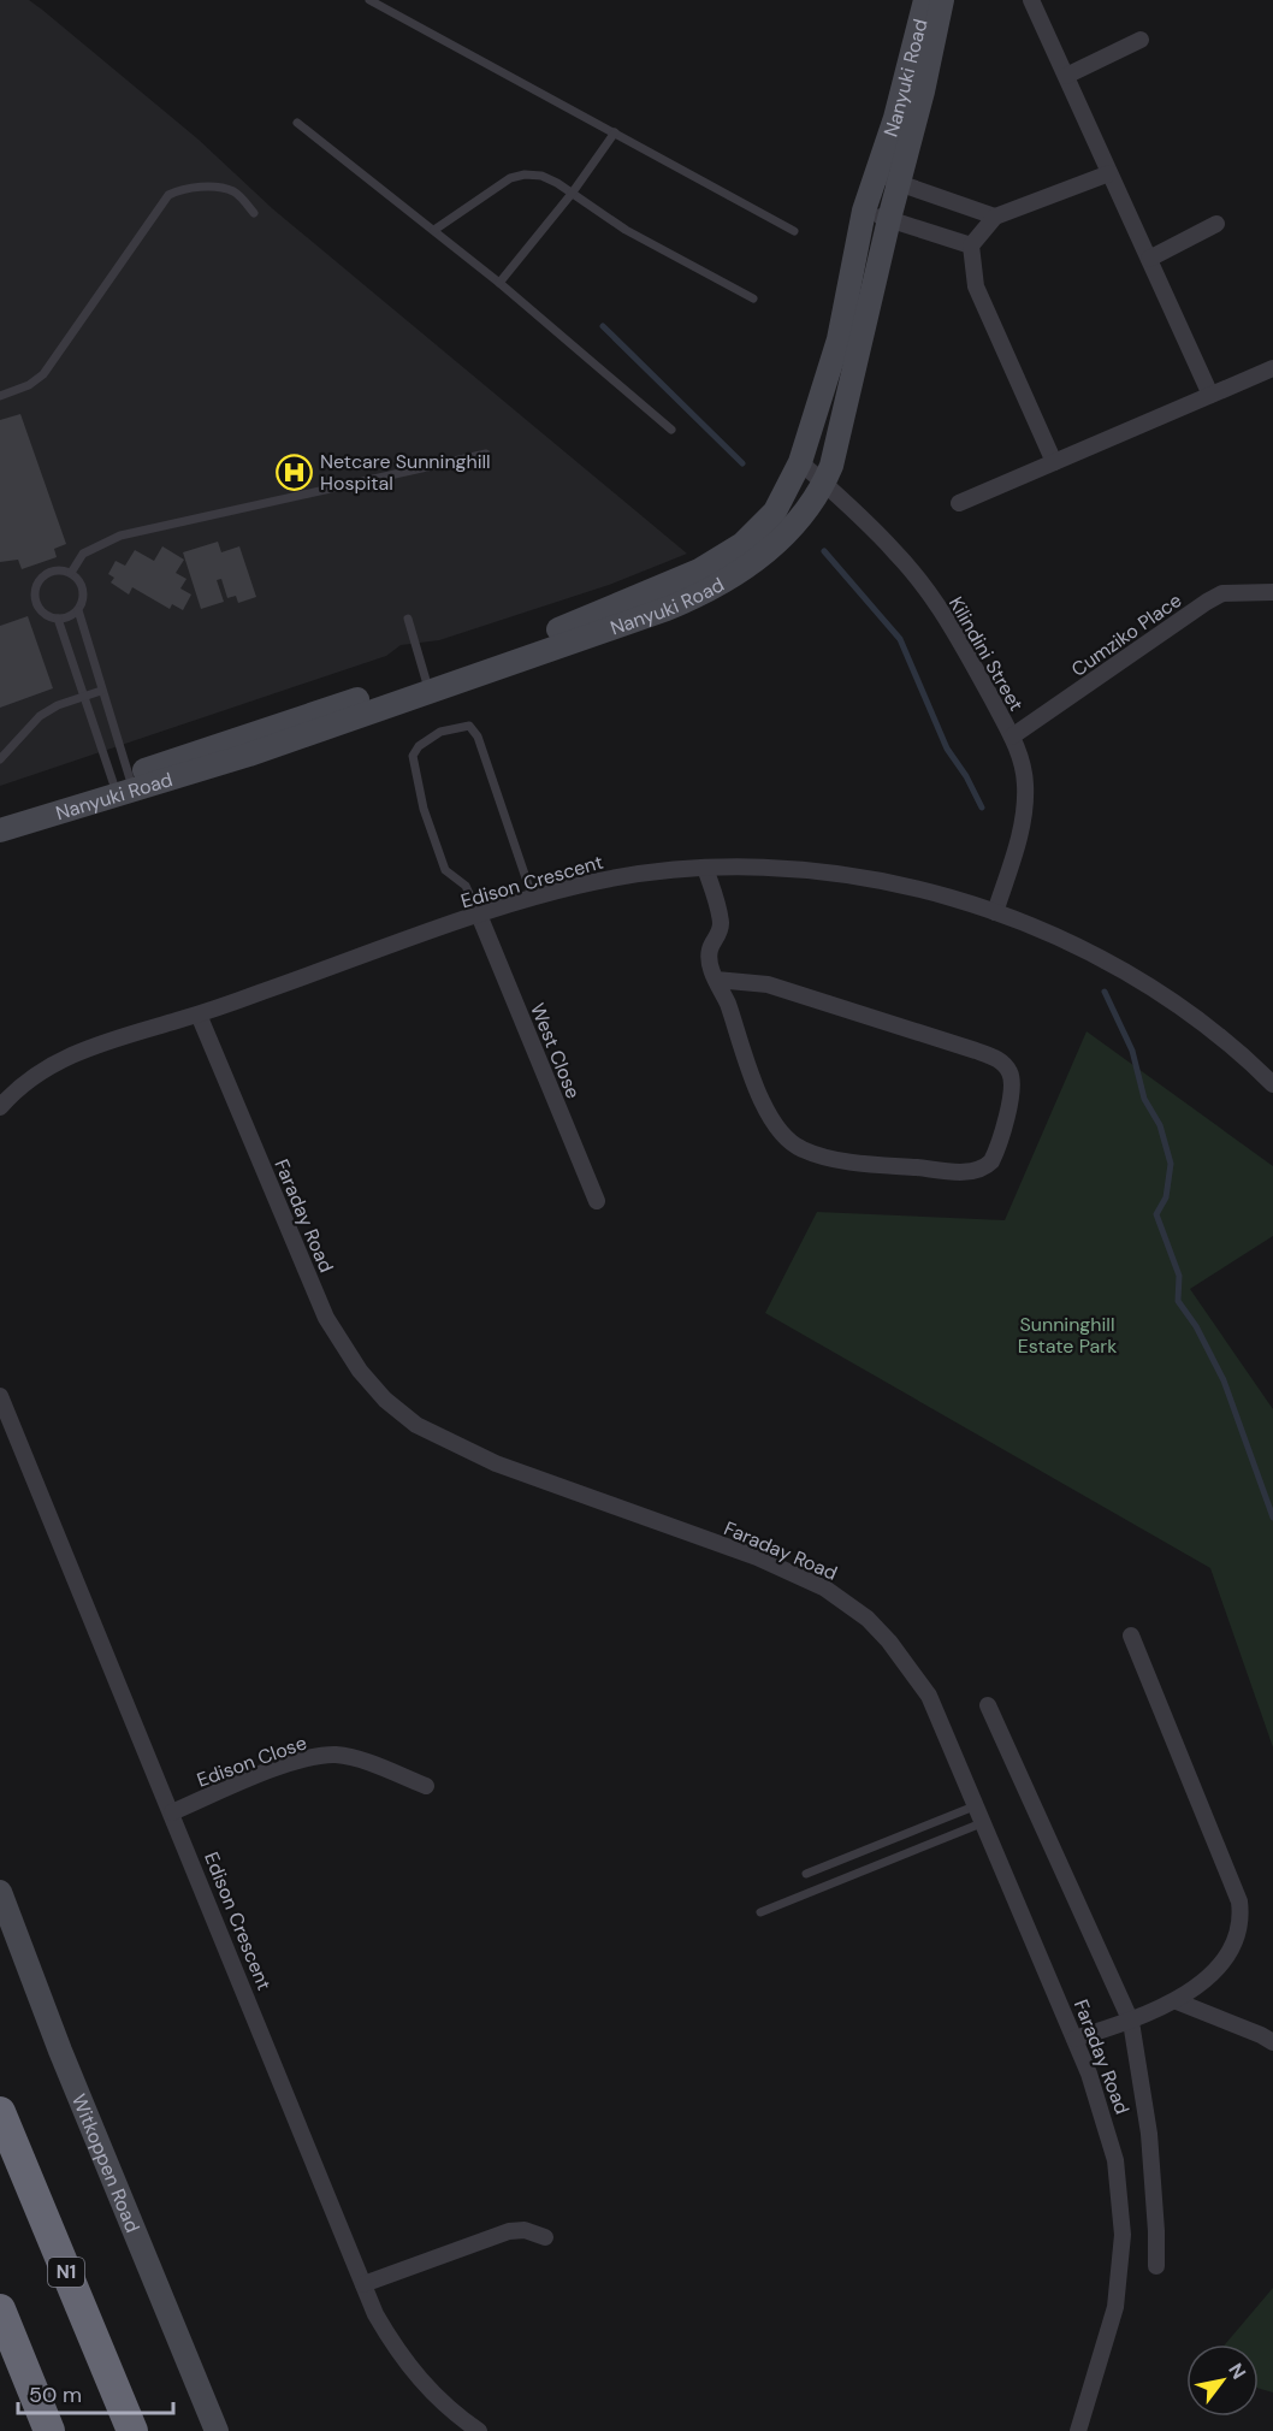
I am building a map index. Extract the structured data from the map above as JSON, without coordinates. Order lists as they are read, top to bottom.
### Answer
{
  "streets": {
    "highway": ["N1"],
    "main road": ["Nanyuki Road", "Witkoppen Road"],
    "street": [
      "Cumziko Place",
      "Kilindini Street",
      "Edison Crescent",
      "West Close",
      "Faraday Road",
      "Edison Close"
    ]
  },
  "crossings": [
    ["Nanyuki Road", "Kilindini Street"],
    ["Cumziko Place", "Kilindini Street"],
    ["Kilindini Street", "Edison Crescent"],
    ["Edison Crescent", "West Close"],
    ["Edison Crescent", "Faraday Road"],
    ["Edison Crescent", "Edison Close"]
  ],
  "parks": ["Sunninghill Estate Park"],
  "places": {
    "hospital": ["Netcare Sunninghill Hospital"]
  },
  "scale_bar": "50 m",
  "north": "top right"
}
